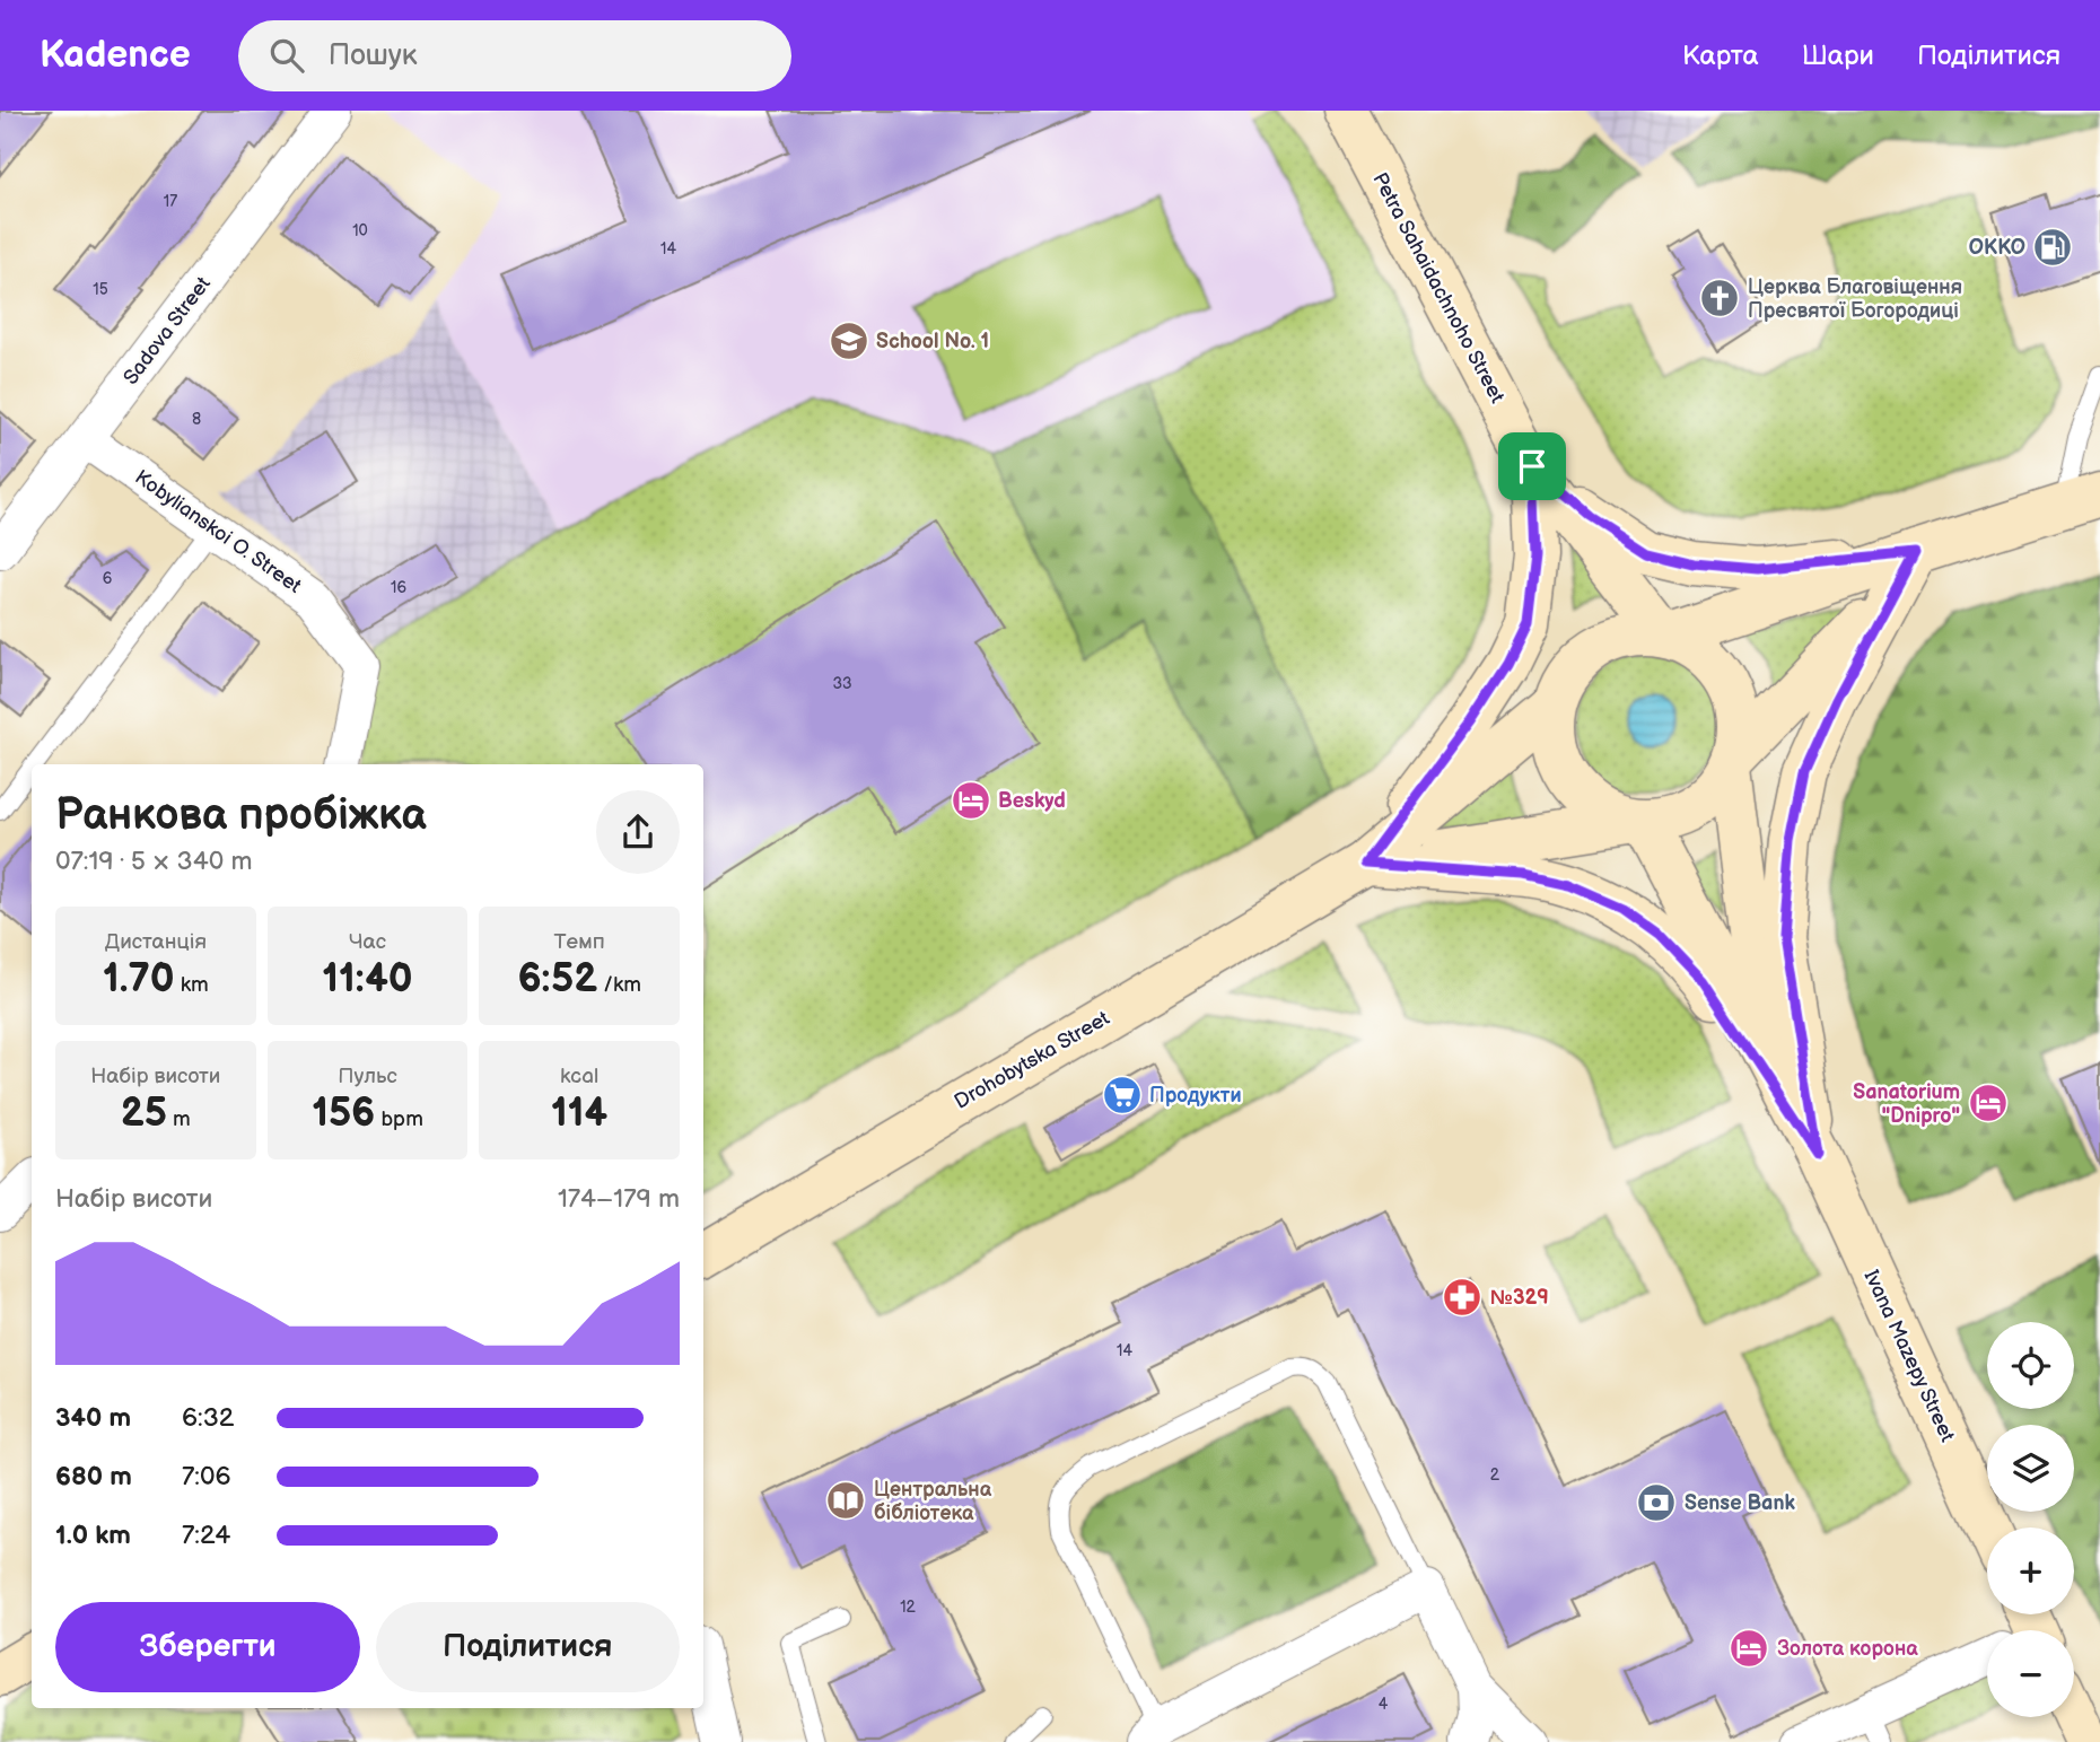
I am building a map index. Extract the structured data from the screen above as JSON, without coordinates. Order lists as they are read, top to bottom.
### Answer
{
  "streets": {
    "street": [
      "Petra Sahaidachnoho Street",
      "Sadova Street",
      "Kobylianskoi O. Street",
      "Drohobytska Street",
      "Ivana Mazepy Street"
    ]
  },
  "crossings": [
    ["Sadova Street", "Kobylianskoi O. Street"]
  ],
  "places": {
    "fuel station": ["OKKO"],
    "church": ["Церква Благовіщення Пресвятої Богородиці"],
    "school or university": ["School No. 1"],
    "hotel": ["Beskyd", "Sanatorium \"Dnipro\"", "Золота корона"],
    "supermarket": ["Продукти"],
    "pharmacy": ["№329"],
    "library": ["Центральна бібліотека"],
    "bank": ["Sense Bank"]
  },
  "house_numbers": [
    "17",
    "10",
    "14",
    "15",
    "8",
    "6",
    "16",
    "33",
    "14",
    "2",
    "12",
    "4"
  ],
  "page": {
    "header": "Kadence",
    "search": "Пошук",
    "nav": ["Карта", "Шари", "Поділитися"],
    "heading": ["Ранкова пробіжка", "07:19 · 5 × 340 m"],
    "stats": [
      ["Дистанція", "1.70 km"],
      ["Час", "11:40"],
      ["Темп", "6:52 /km"],
      ["Набір висоти", "25 m"],
      ["Пульс", "156 bpm"],
      ["kcal", "114"]
    ],
    "chart": ["Набір висоти", "174–179 m"],
    "map_buttons": ["+", "−"],
    "list": [
      {
        "name": "340 m",
        "note": "6:32"
      },
      {
        "name": "680 m",
        "note": "7:06"
      },
      {
        "name": "1.0 km",
        "note": "7:24"
      }
    ],
    "buttons": ["Зберегти", "Поділитися"]
  }
}
